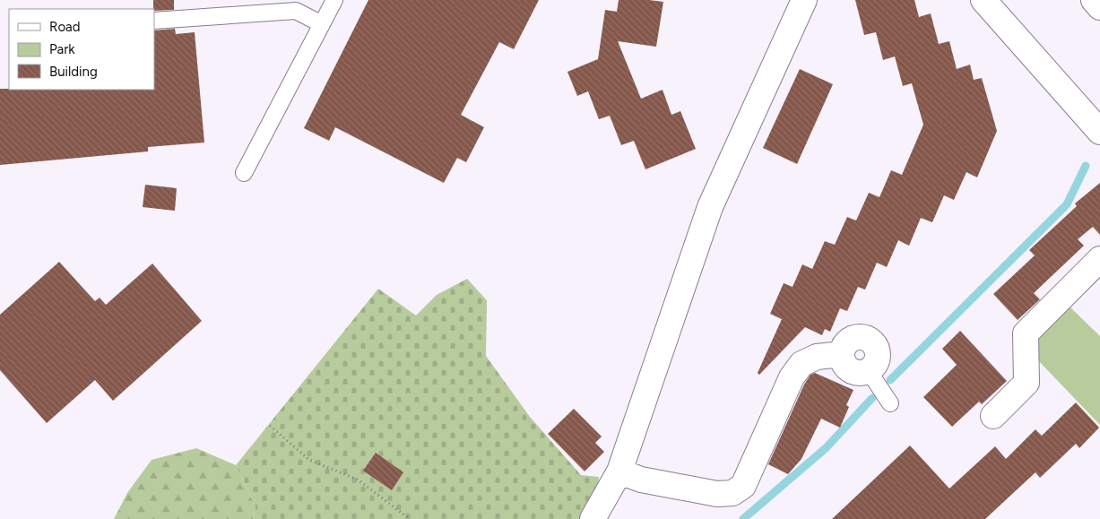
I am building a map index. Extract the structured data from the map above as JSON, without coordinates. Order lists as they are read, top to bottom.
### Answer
{
  "legend": ["Road", "Park", "Building"]
}
